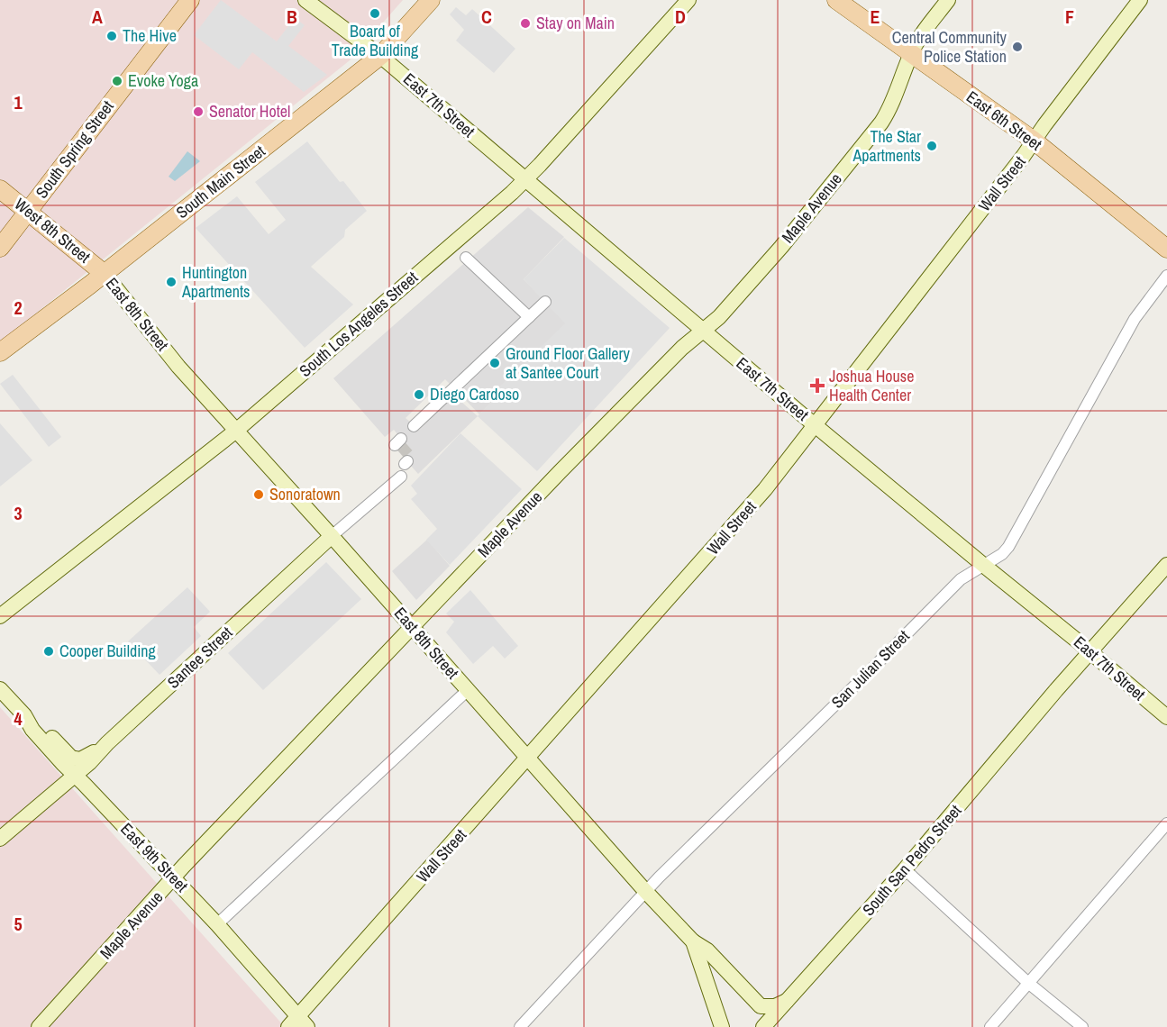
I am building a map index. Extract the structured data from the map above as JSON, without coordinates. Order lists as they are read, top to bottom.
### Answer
{
  "streets": {
    "main road": [
      "East 7th Street",
      "East 6th Street",
      "South Spring Street",
      "South Main Street",
      "Wall Street",
      "Maple Avenue",
      "West 8th Street",
      "East 8th Street",
      "South Los Angeles Street",
      "Santee Street",
      "East 9th Street",
      "South San Pedro Street"
    ],
    "street": ["San Julian Street"]
  },
  "crossings": [
    ["East 7th Street", "South Main Street"],
    ["East 7th Street", "Wall Street"],
    ["East 7th Street", "Maple Avenue"],
    ["East 7th Street", "South Los Angeles Street"],
    ["East 7th Street", "San Julian Street"],
    ["East 7th Street", "South San Pedro Street"],
    ["East 6th Street", "Wall Street"],
    ["East 6th Street", "Maple Avenue"],
    ["South Spring Street", "West 8th Street"],
    ["South Main Street", "West 8th Street"],
    ["South Main Street", "East 8th Street"],
    ["Wall Street", "East 8th Street"],
    ["Wall Street", "East 9th Street"],
    ["Maple Avenue", "East 8th Street"],
    ["Maple Avenue", "East 9th Street"],
    ["West 8th Street", "East 8th Street"],
    ["East 8th Street", "South Los Angeles Street"],
    ["East 8th Street", "Santee Street"],
    ["East 8th Street", "San Julian Street"],
    ["Santee Street", "East 9th Street"]
  ],
  "places": {
    "other": [
      "Board of Trade Building",
      "Stay on Main",
      "The Hive",
      "Central Community Police Station",
      "Evoke Yoga",
      "Senator Hotel",
      "The Star Apartments",
      "Huntington Apartments",
      "Ground Floor Gallery at Santee Court",
      "Diego Cardoso",
      "Sonoratown",
      "Cooper Building"
    ],
    "health": ["Joshua House Health Center"]
  },
  "grid": {
    "columns": [
      "A",
      "B",
      "C",
      "D",
      "E",
      "F"
    ],
    "rows": [
      "1",
      "2",
      "3",
      "4",
      "5"
    ]
  }
}
